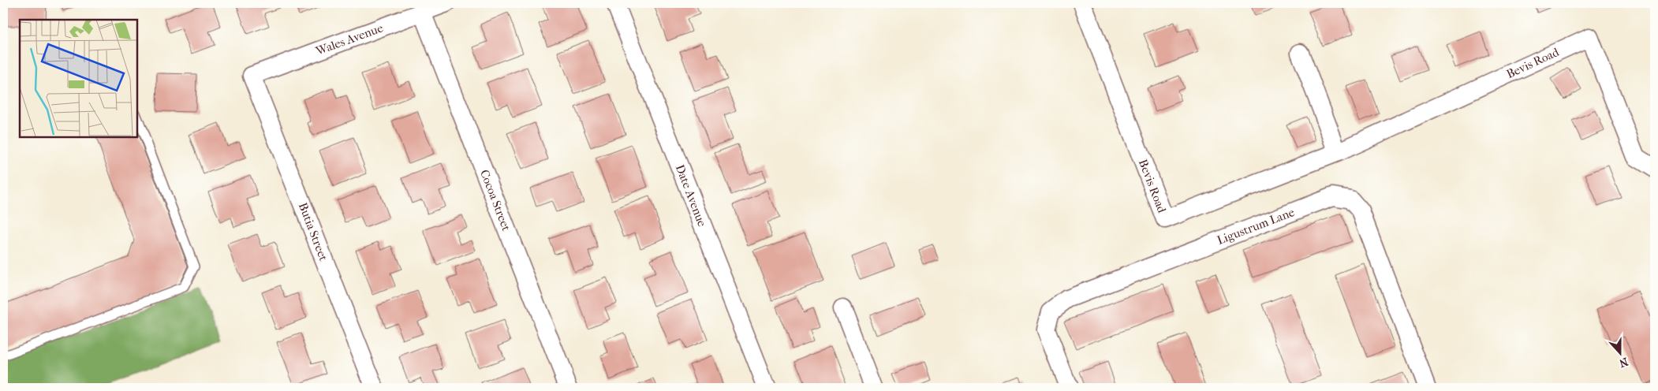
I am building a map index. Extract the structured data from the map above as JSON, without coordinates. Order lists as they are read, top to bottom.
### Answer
{
  "streets": {
    "street": [
      "Wales Avenue",
      "Bevis Road",
      "Date Avenue",
      "Cocoa Street",
      "Ligustrum Lane",
      "Butia Street"
    ]
  },
  "crossings": [
    ["Wales Avenue", "Cocoa Street"],
    ["Wales Avenue", "Butia Street"]
  ],
  "north": "bottom"
}
